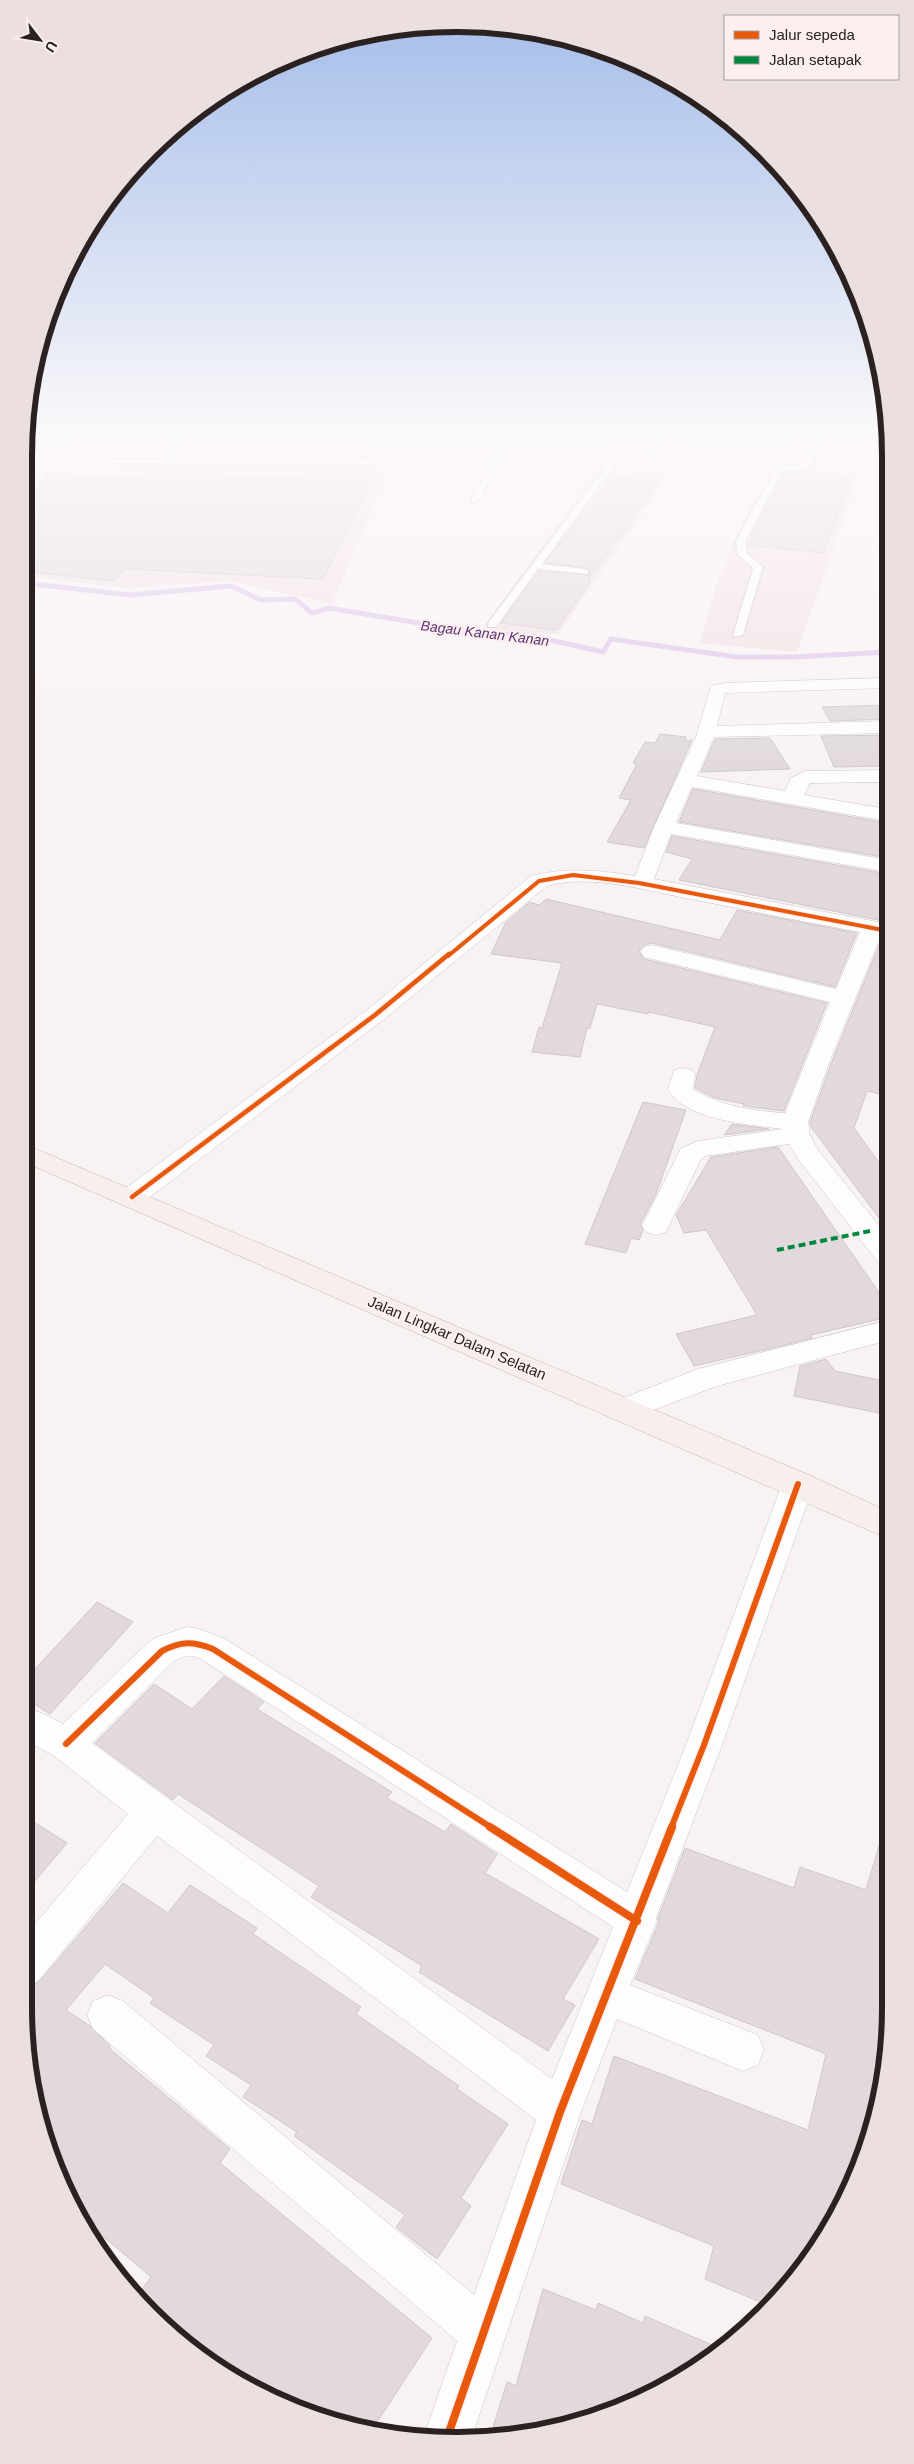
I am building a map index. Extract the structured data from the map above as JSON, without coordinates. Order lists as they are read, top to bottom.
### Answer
{
  "streets": {
    "main road": ["Jalan Lingkar Dalam Selatan"]
  },
  "water": ["Bagau Kanan Kanan"],
  "legend": ["Jalur sepeda", "Jalan setapak"],
  "north": "bottom right"
}
